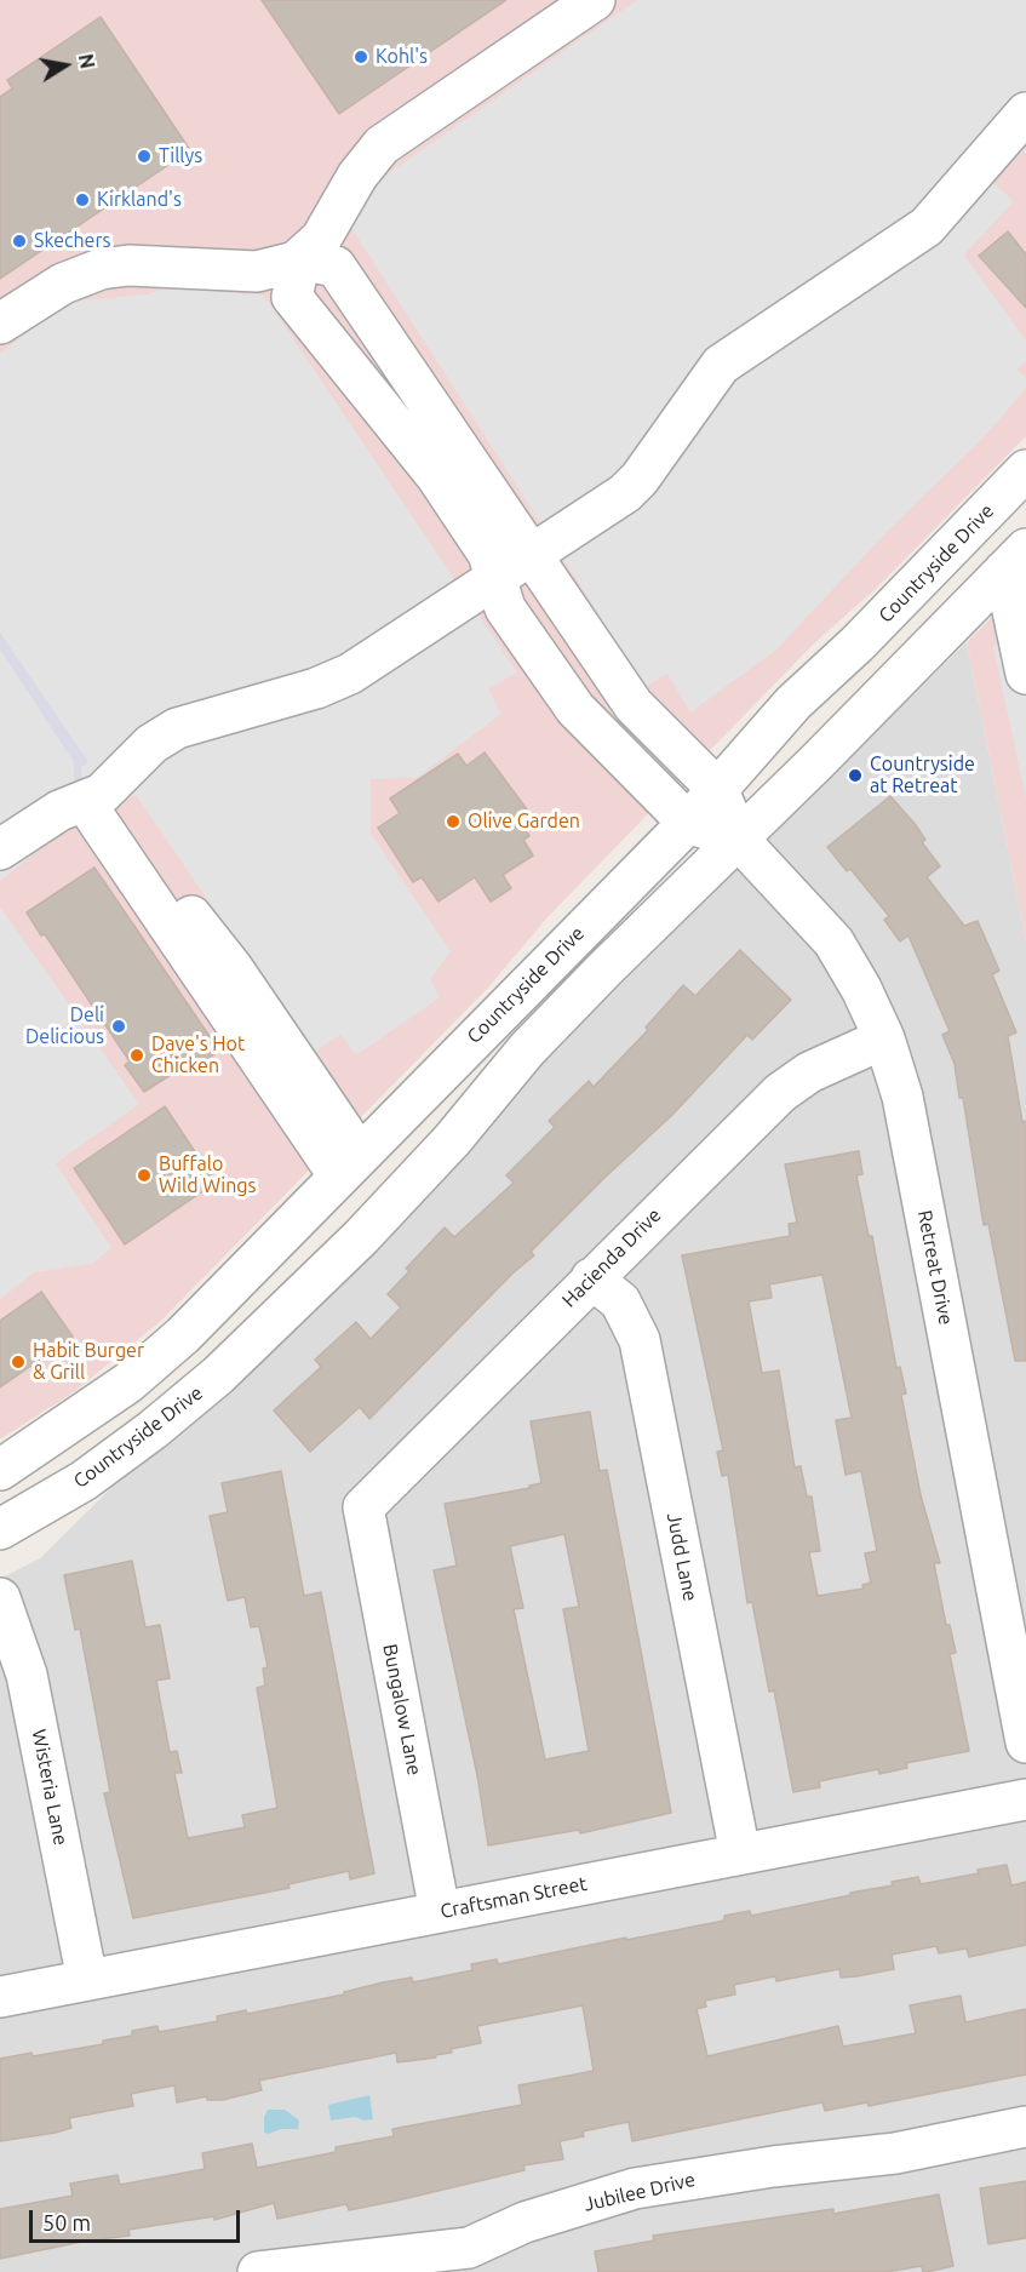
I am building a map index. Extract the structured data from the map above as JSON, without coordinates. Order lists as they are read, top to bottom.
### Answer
{
  "streets": {
    "street": [
      "Countryside Drive",
      "Hacienda Drive",
      "Retreat Drive",
      "Judd Lane",
      "Bungalow Lane",
      "Wisteria Lane",
      "Craftsman Street",
      "Jubilee Drive"
    ]
  },
  "crossings": [
    ["Countryside Drive", "Retreat Drive"],
    ["Hacienda Drive", "Retreat Drive"],
    ["Hacienda Drive", "Judd Lane"],
    ["Hacienda Drive", "Bungalow Lane"],
    ["Judd Lane", "Craftsman Street"],
    ["Bungalow Lane", "Craftsman Street"],
    ["Wisteria Lane", "Craftsman Street"]
  ],
  "places": [
    "Kohl's",
    "Tillys",
    "Kirkland's",
    "Skechers",
    "Countryside at Retreat",
    "Olive Garden",
    "Deli Delicious",
    "Dave's Hot Chicken",
    "Buffalo Wild Wings",
    "Habit Burger & Grill"
  ],
  "scale_bar": "50 m",
  "north": "right"
}
